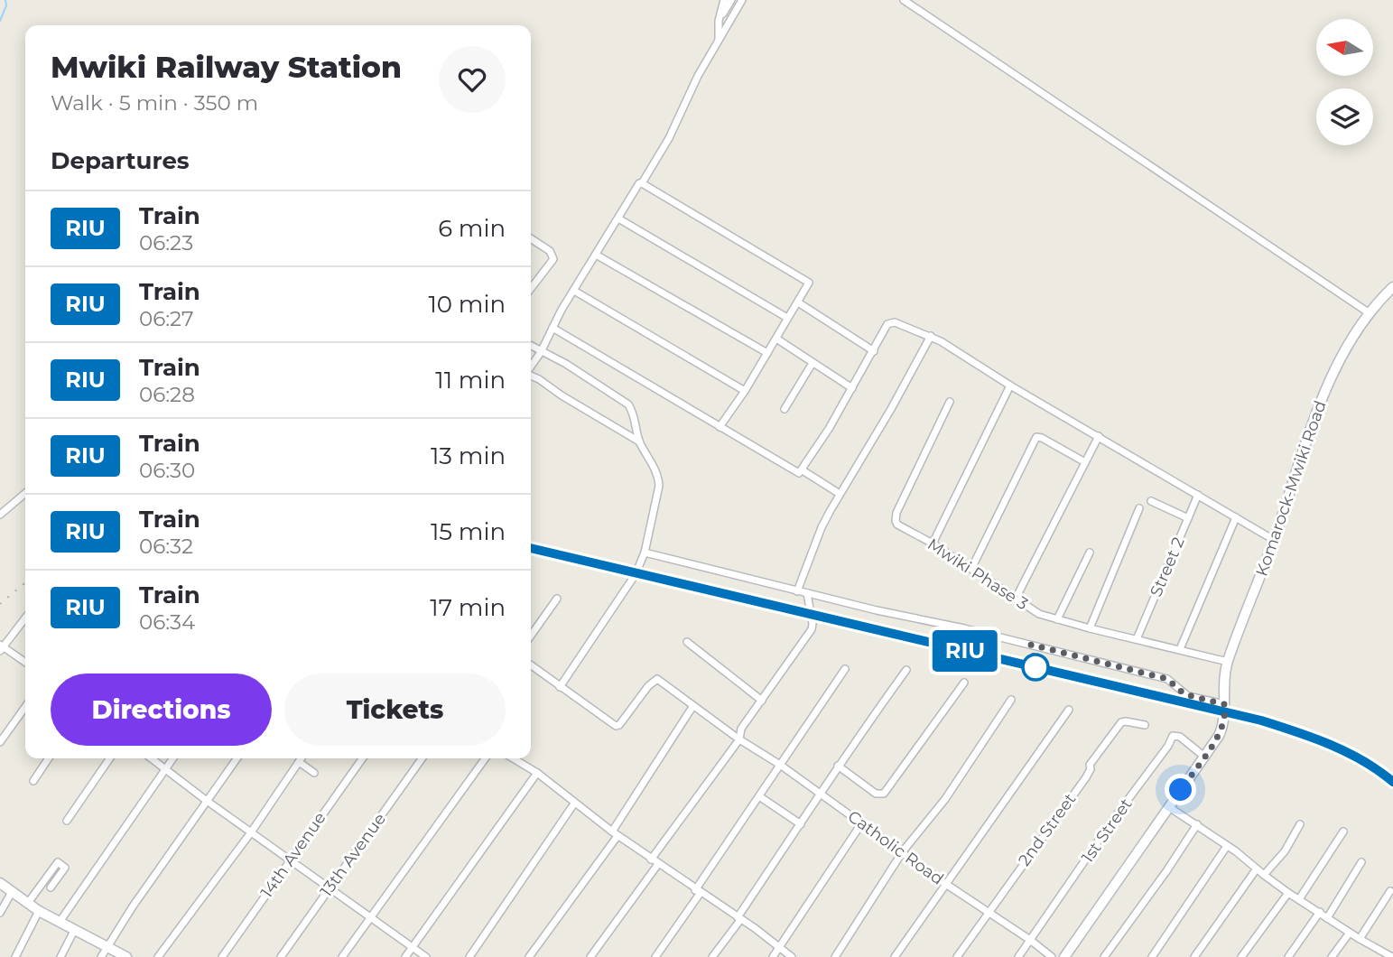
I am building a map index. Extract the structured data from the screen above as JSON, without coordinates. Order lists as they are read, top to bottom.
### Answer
{
  "streets": {
    "main road": ["Komarock-Mwiki Road"],
    "street": [
      "Street 2",
      "Mwiki Phase 3",
      "2nd Street",
      "1st Street",
      "Catholic Road",
      "14th Avenue",
      "13th Avenue"
    ]
  },
  "crossings": [
    ["Komarock-Mwiki Road", "Mwiki Phase 3"],
    ["Komarock-Mwiki Road", "1st Street"],
    ["Street 2", "Mwiki Phase 3"],
    ["2nd Street", "Catholic Road"],
    ["1st Street", "Catholic Road"]
  ],
  "north": "left",
  "page": {
    "on_map": "RIU",
    "heading": [
      ["Mwiki Railway Station", "Walk · 5 min · 350 m"],
      "Departures"
    ],
    "list": [
      {
        "mark": "RIU",
        "name": "Train",
        "note": "06:23",
        "value": "6 min"
      },
      {
        "mark": "RIU",
        "name": "Train",
        "note": "06:27",
        "value": "10 min"
      },
      {
        "mark": "RIU",
        "name": "Train",
        "note": "06:28",
        "value": "11 min"
      },
      {
        "mark": "RIU",
        "name": "Train",
        "note": "06:30",
        "value": "13 min"
      },
      {
        "mark": "RIU",
        "name": "Train",
        "note": "06:32",
        "value": "15 min"
      },
      {
        "mark": "RIU",
        "name": "Train",
        "note": "06:34",
        "value": "17 min"
      }
    ],
    "buttons": ["Directions", "Tickets"]
  }
}
